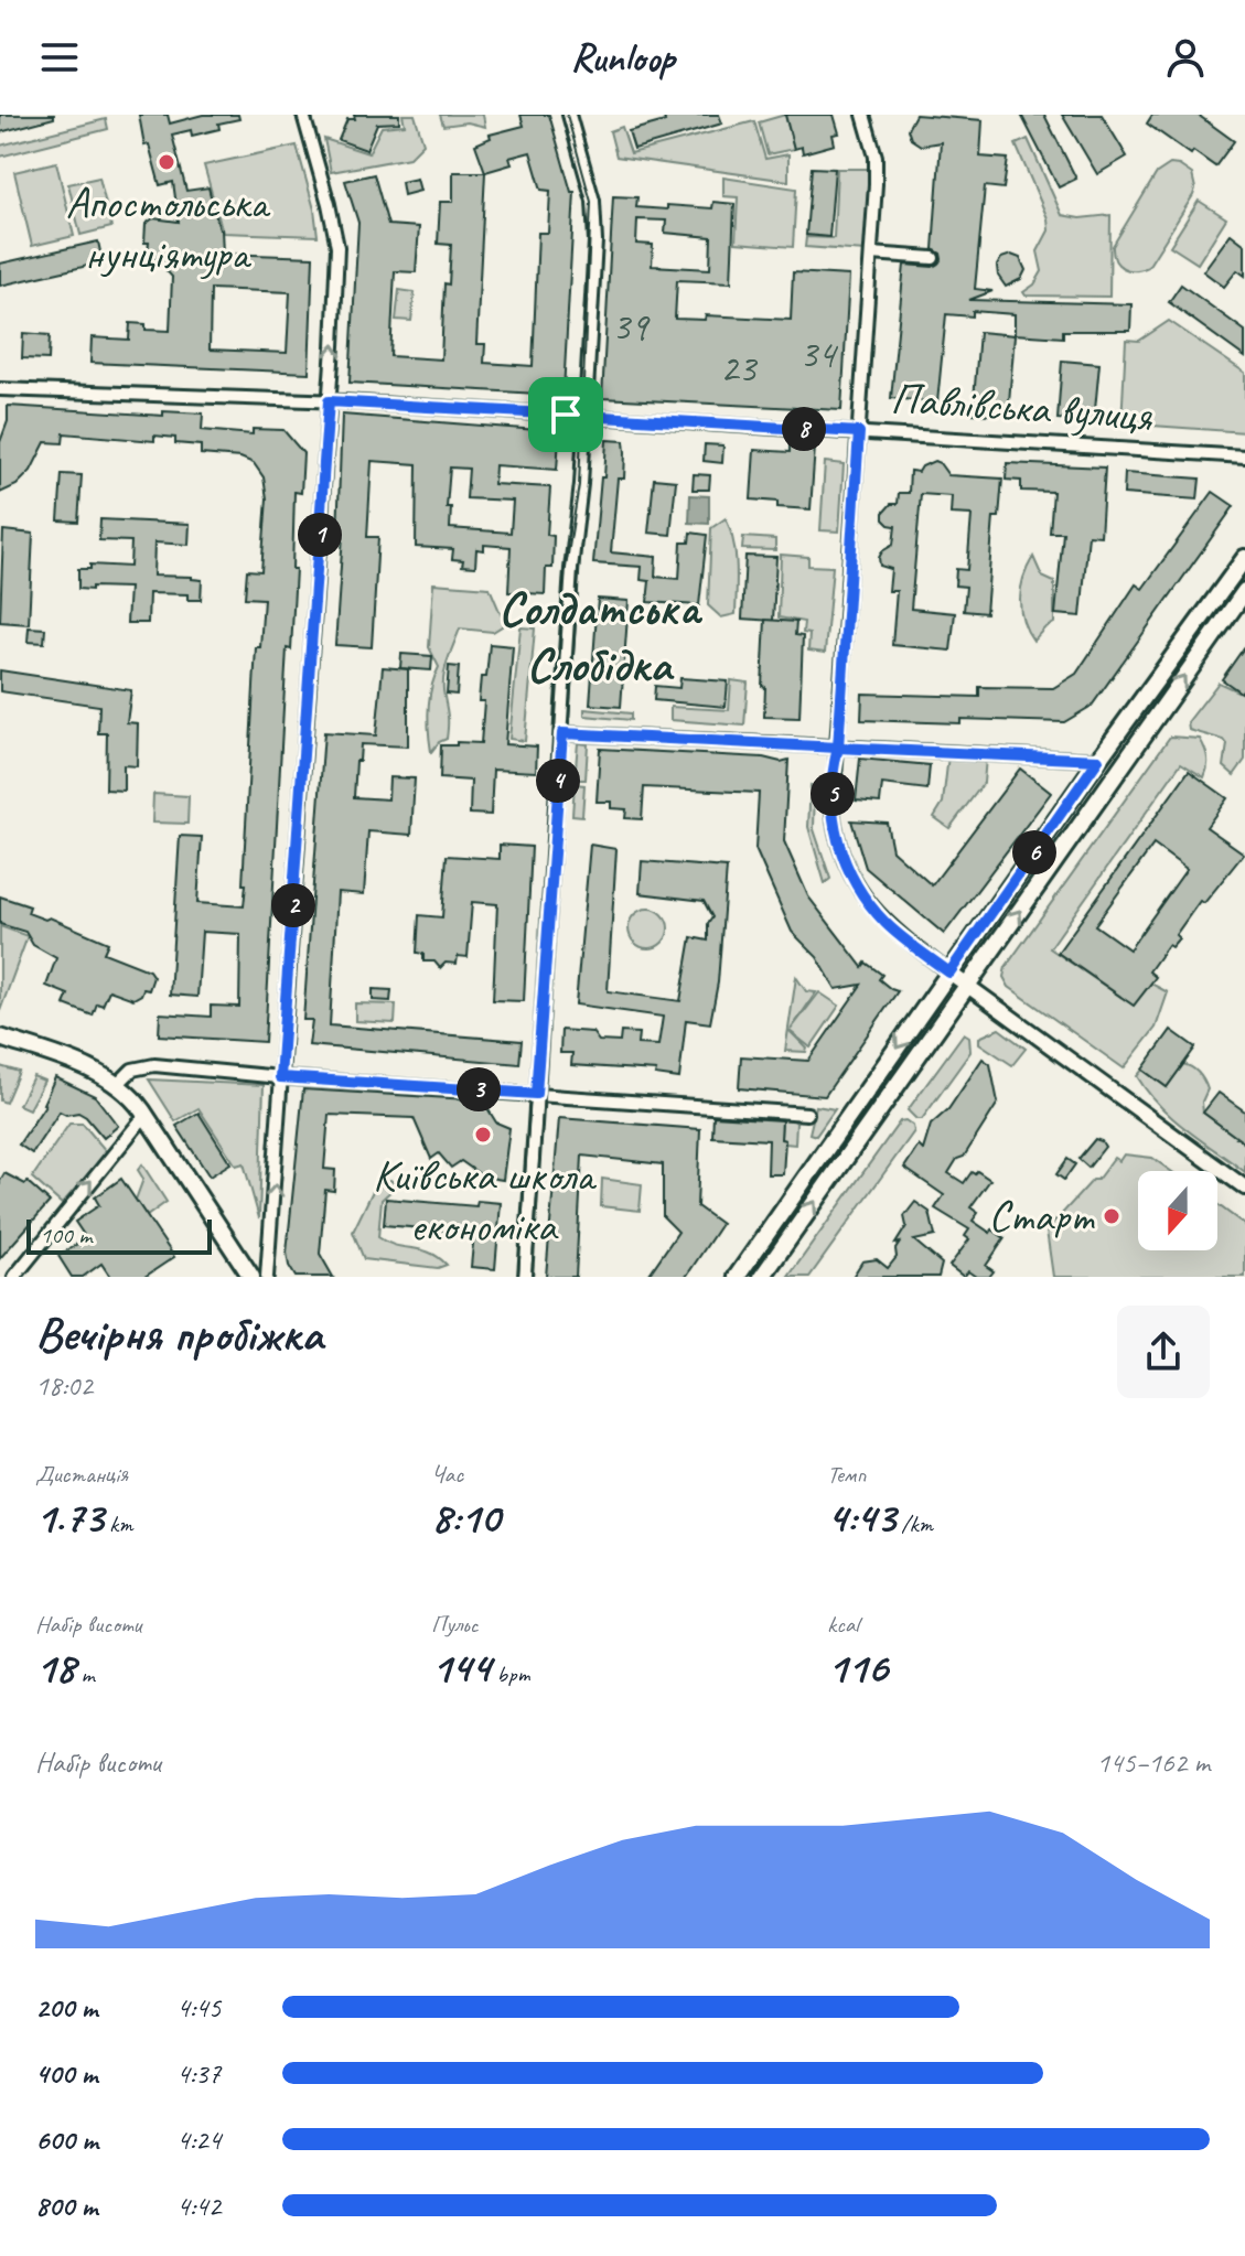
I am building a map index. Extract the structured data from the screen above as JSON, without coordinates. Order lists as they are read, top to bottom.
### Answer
{
  "streets": {
    "street": ["Павлівська вулиця"]
  },
  "districts": ["Солдатська Слобідка"],
  "places": ["Апостольська нунціятура", "Київська школа економіка", "Старт"],
  "house_numbers": ["39", "34", "23"],
  "scale_bar": "100 m",
  "north": "bottom",
  "page": {
    "header": "Runloop",
    "pins": [
      "8",
      "1",
      "4",
      "5",
      "6",
      "2",
      "3"
    ],
    "scale": "100 m",
    "heading": ["Вечірня пробіжка", "18:02"],
    "stats": [
      ["Дистанція", "1.73 km"],
      ["Час", "8:10"],
      ["Темп", "4:43 /km"],
      ["Набір висоти", "18 m"],
      ["Пульс", "144 bpm"],
      ["kcal", "116"]
    ],
    "chart": ["Набір висоти", "145–162 m"],
    "list": [
      {
        "name": "200 m",
        "note": "4:45"
      },
      {
        "name": "400 m",
        "note": "4:37"
      },
      {
        "name": "600 m",
        "note": "4:24"
      },
      {
        "name": "800 m",
        "note": "4:42"
      }
    ]
  }
}
